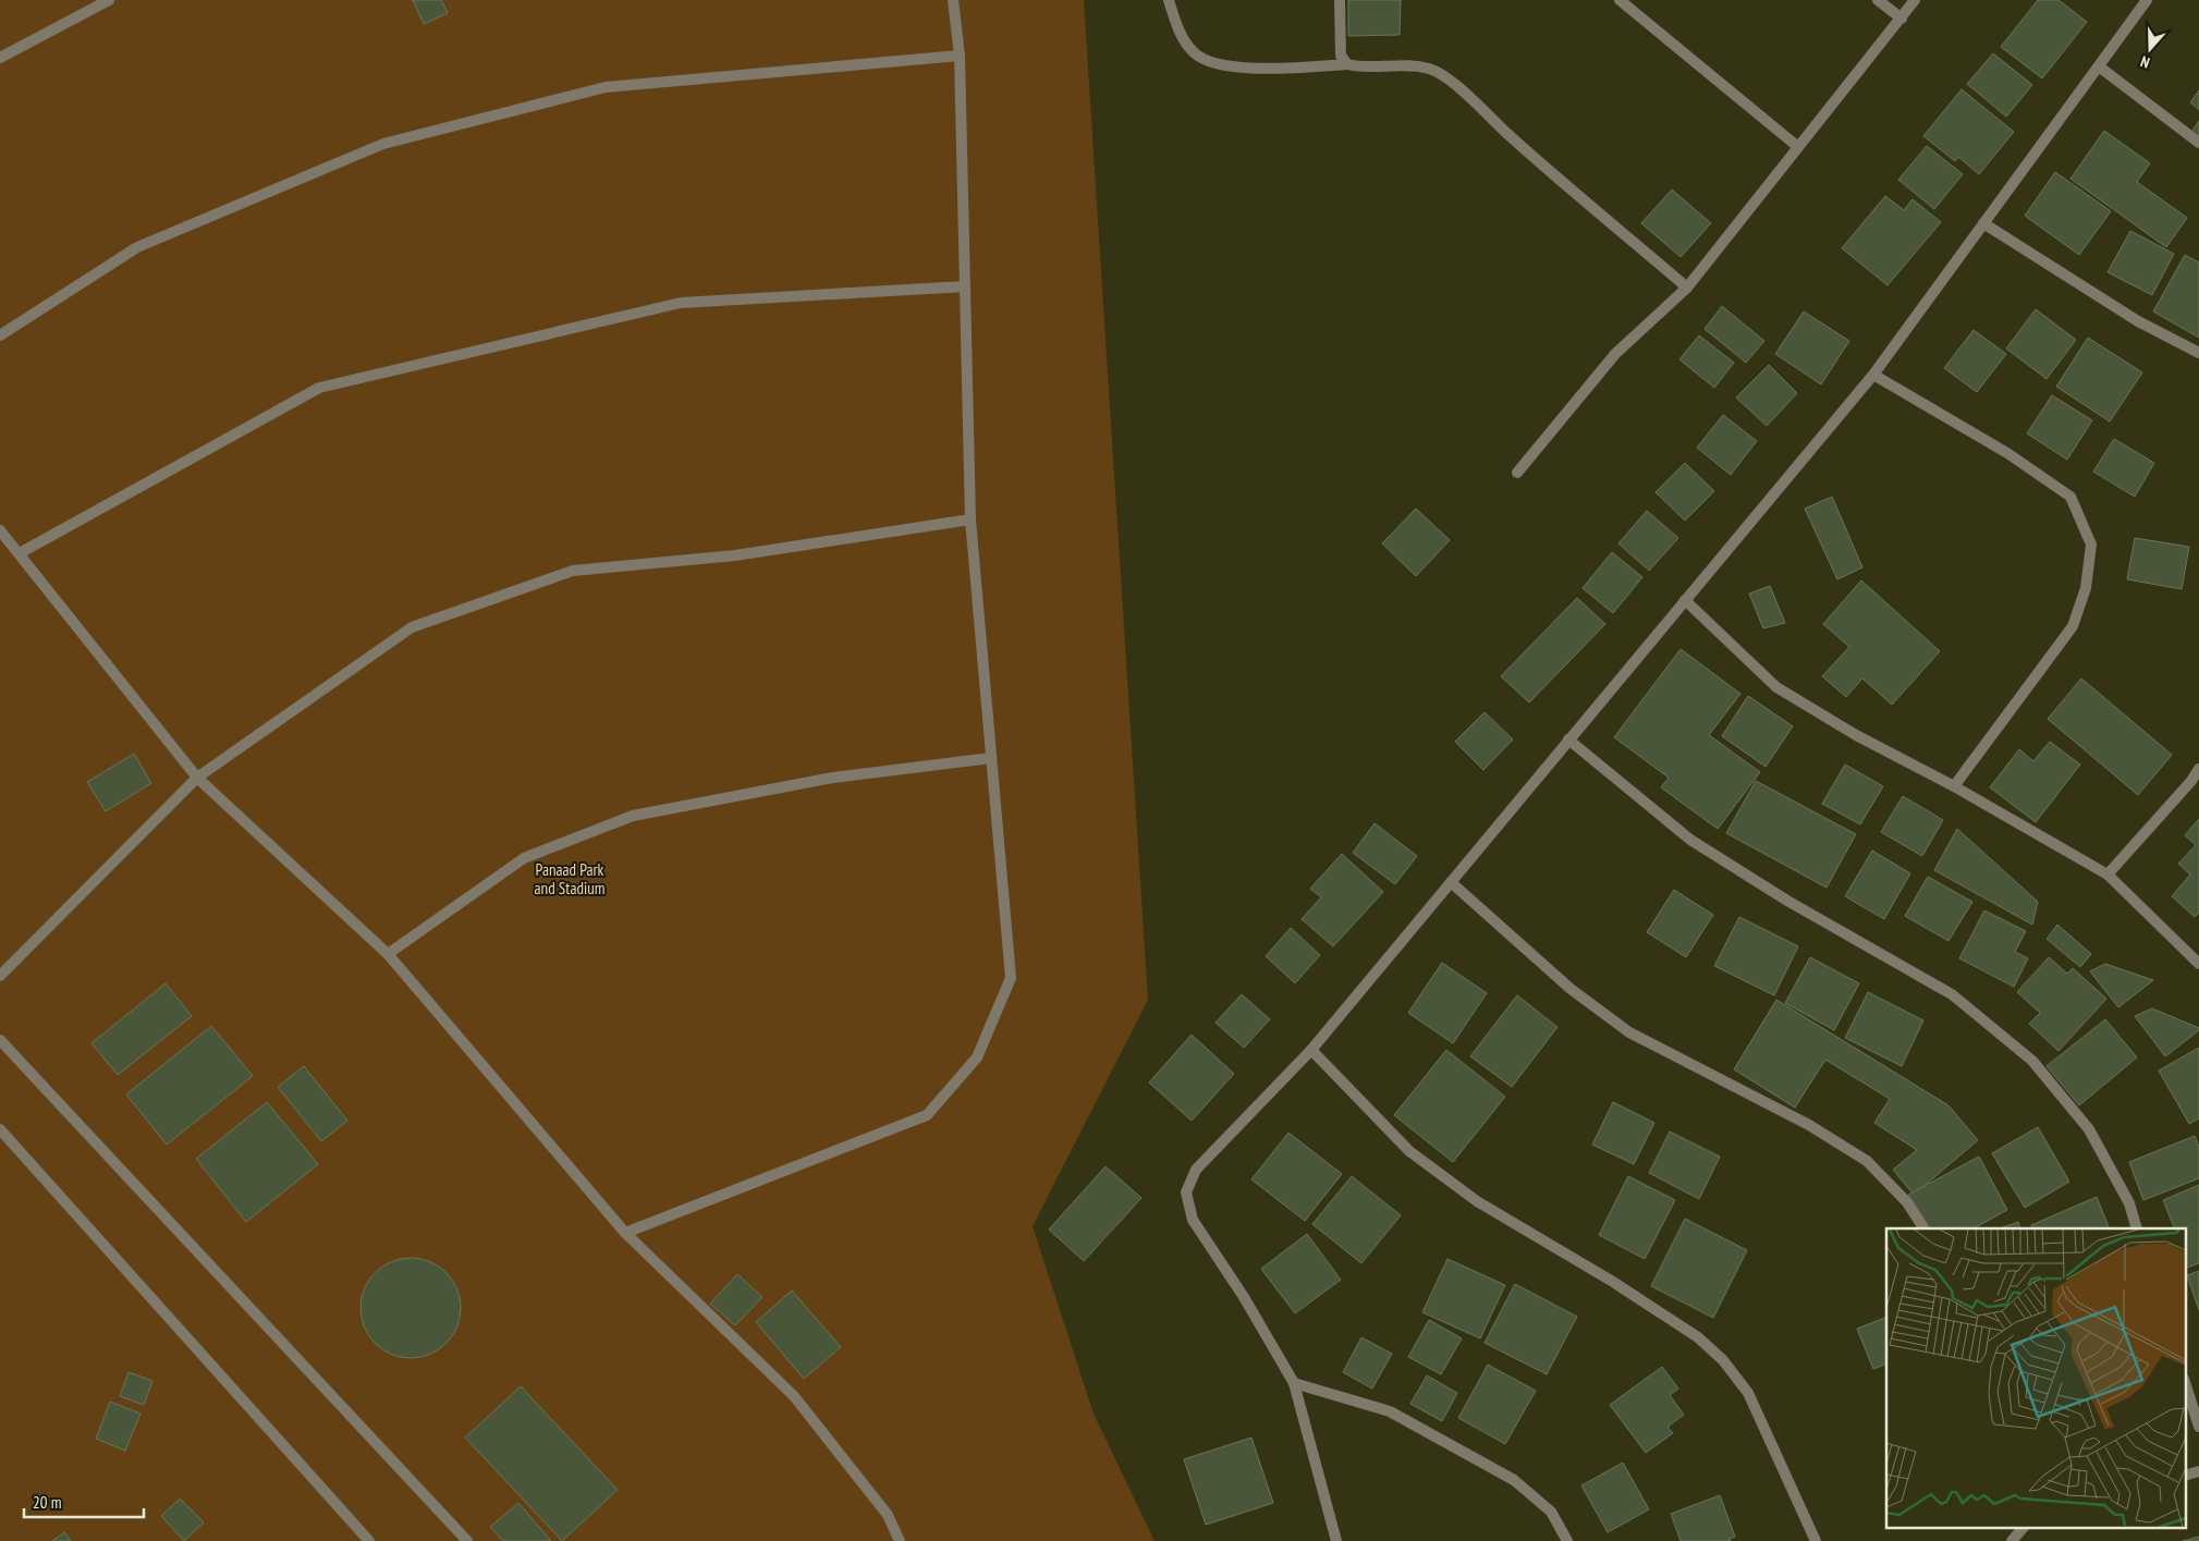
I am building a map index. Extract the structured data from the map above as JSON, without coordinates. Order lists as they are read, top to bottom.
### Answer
{
  "parks": ["Panaad Park and Stadium"],
  "scale_bar": "20 m",
  "north": "bottom"
}
